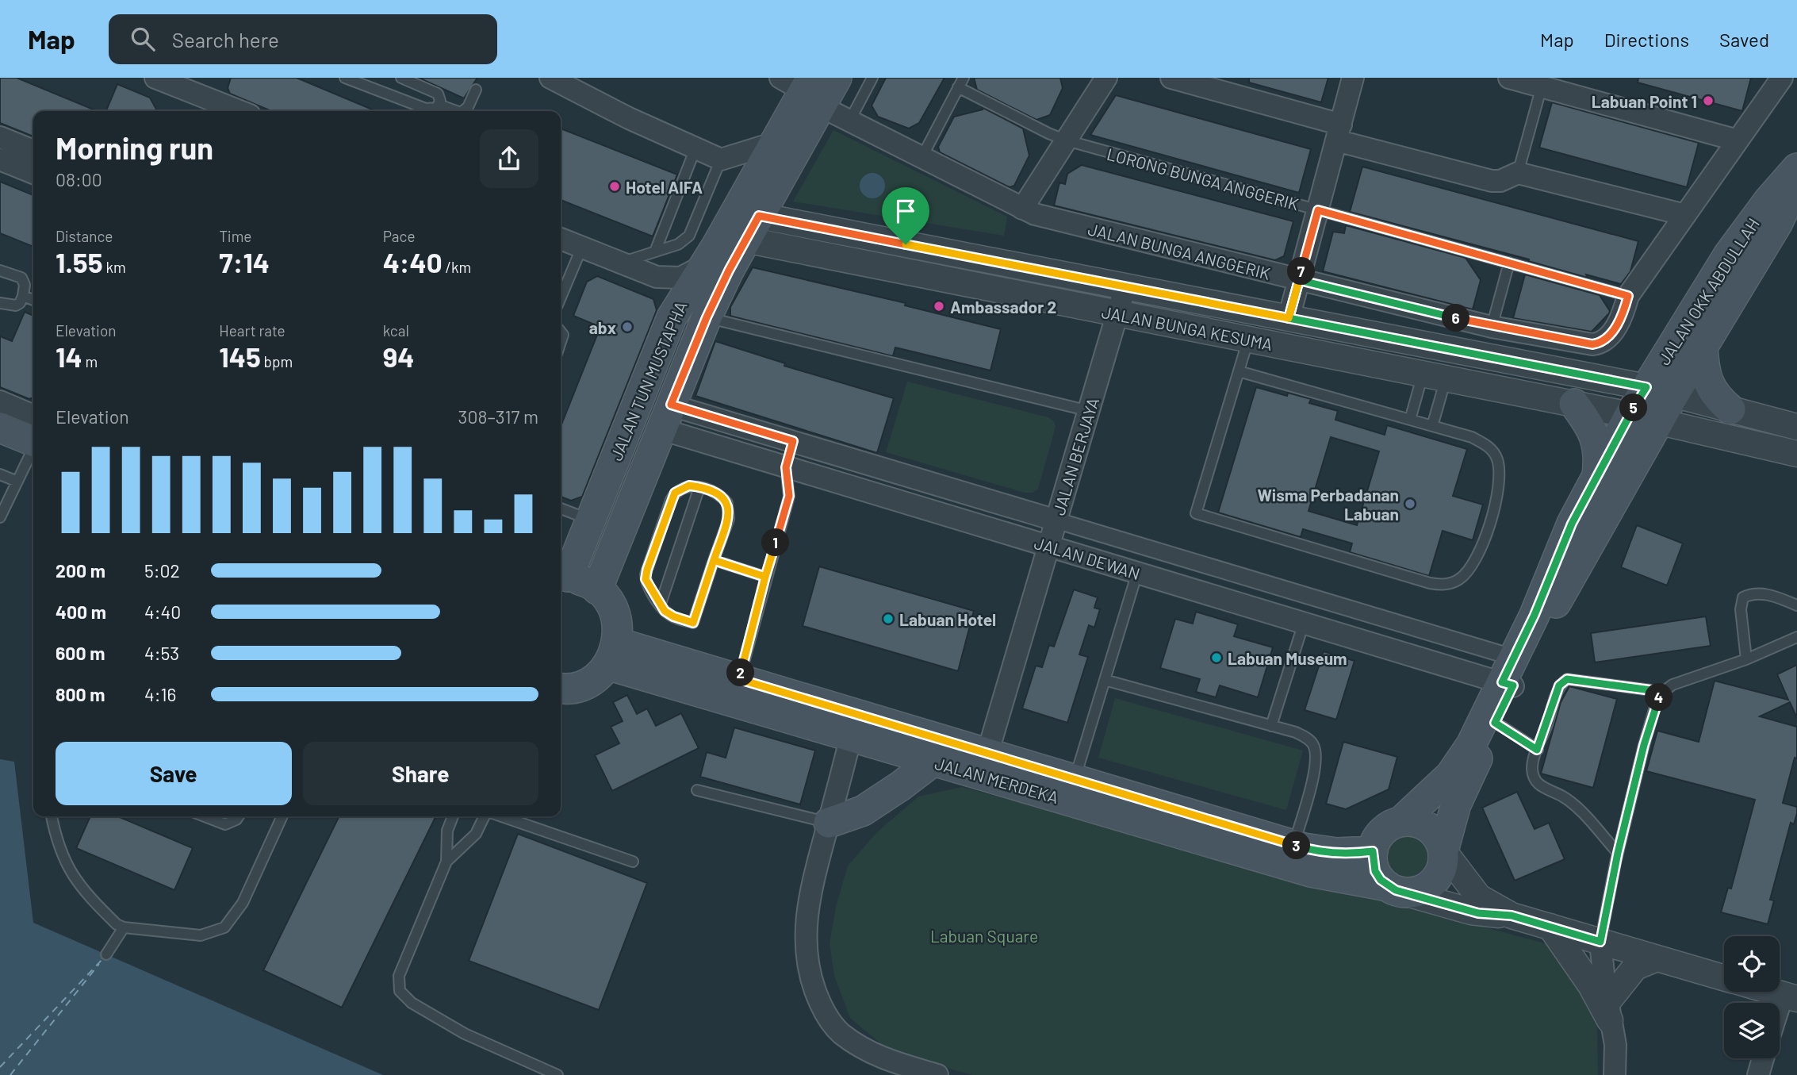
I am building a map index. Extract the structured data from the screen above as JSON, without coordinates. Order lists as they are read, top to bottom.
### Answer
{
  "streets": {
    "main road": ["JALAN OKK ABDULLAH", "JALAN TUN MUSTAPHA", "JALAN MERDEKA"],
    "street": [
      "JALAN BUNGA ANGGERIK",
      "JALAN BUNGA KESUMA",
      "JALAN BERJAYA",
      "JALAN DEWAN"
    ],
    "lane": ["LORONG BUNGA ANGGERIK"]
  },
  "crossings": [
    ["LORONG BUNGA ANGGERIK", "JALAN BUNGA ANGGERIK"],
    ["JALAN BUNGA ANGGERIK", "JALAN TUN MUSTAPHA"],
    ["JALAN OKK ABDULLAH", "JALAN BUNGA KESUMA"],
    ["JALAN OKK ABDULLAH", "JALAN DEWAN"],
    ["JALAN OKK ABDULLAH", "JALAN MERDEKA"],
    ["JALAN BUNGA KESUMA", "JALAN TUN MUSTAPHA"],
    ["JALAN BUNGA KESUMA", "JALAN BERJAYA"],
    ["JALAN TUN MUSTAPHA", "JALAN DEWAN"],
    ["JALAN BERJAYA", "JALAN DEWAN"],
    ["JALAN BERJAYA", "JALAN MERDEKA"]
  ],
  "parks": ["Labuan Square"],
  "places": [
    "Labuan Point 1",
    "Hotel AIFA",
    "Ambassador 2",
    "abx",
    "Wisma Perbadanan Labuan",
    "Labuan Hotel",
    "Labuan Museum"
  ],
  "page": {
    "header": "Map",
    "search": "Search here",
    "nav": ["Map", "Directions", "Saved"],
    "heading": ["Morning run", "08:00"],
    "stats": [
      ["Distance", "1.55 km"],
      ["Time", "7:14"],
      ["Pace", "4:40 /km"],
      ["Elevation", "14 m"],
      ["Heart rate", "145 bpm"],
      ["kcal", "94"]
    ],
    "pins": [
      "7",
      "6",
      "5",
      "1",
      "2",
      "4",
      "3"
    ],
    "chart": ["Elevation", "308–317 m"],
    "list": [
      {
        "name": "200 m",
        "note": "5:02"
      },
      {
        "name": "400 m",
        "note": "4:40"
      },
      {
        "name": "600 m",
        "note": "4:53"
      },
      {
        "name": "800 m",
        "note": "4:16"
      }
    ],
    "buttons": ["Save", "Share"]
  }
}
